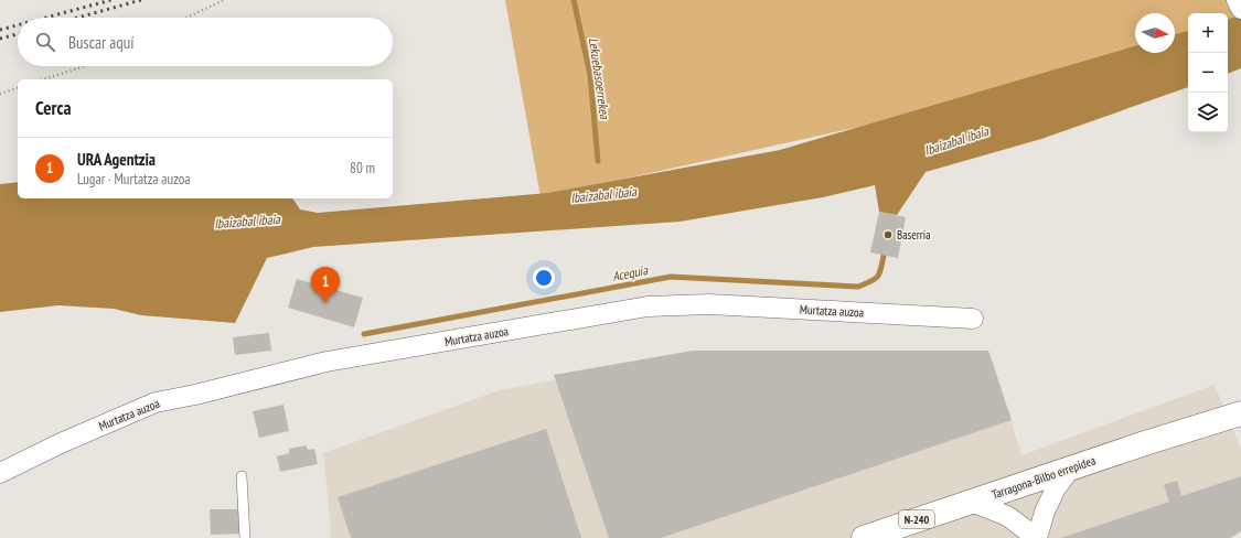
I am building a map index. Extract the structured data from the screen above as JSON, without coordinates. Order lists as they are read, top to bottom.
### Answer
{
  "streets": {
    "highway": ["Tarragona-Bilbo errepidea", "N-240"],
    "street": ["Murtatza auzoa"]
  },
  "water": ["Lekuebasoerrekea", "Ibaizabal ibaia", "Acequia"],
  "places": ["Baserria"],
  "north": "right",
  "page": {
    "map_buttons": ["+", "−"],
    "search": "Buscar aquí",
    "heading": "Cerca",
    "list": [
      {
        "mark": "1",
        "name": "URA Agentzia",
        "note": "Lugar · Murtatza auzoa",
        "value": "80 m"
      }
    ],
    "pins": "1"
  }
}
